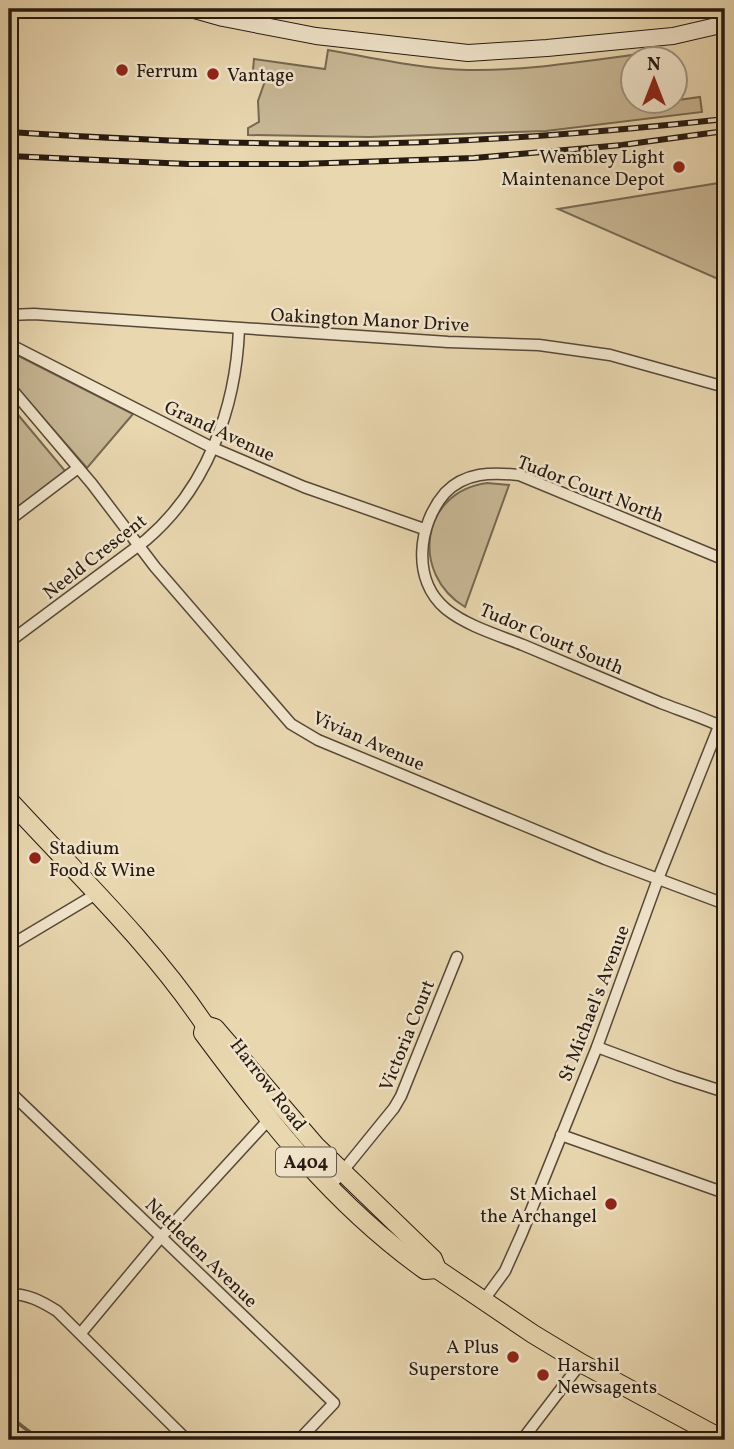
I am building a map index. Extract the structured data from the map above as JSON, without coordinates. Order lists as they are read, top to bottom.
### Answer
{
  "streets": {
    "main road": ["Harrow Road", "A404"],
    "street": [
      "Oakington Manor Drive",
      "Grand Avenue",
      "Tudor Court North",
      "Neeld Crescent",
      "Tudor Court South",
      "Vivian Avenue",
      "St Michael's Avenue",
      "Victoria Court",
      "Nettleden Avenue"
    ]
  },
  "crossings": [
    ["Oakington Manor Drive", "Neeld Crescent"],
    ["Grand Avenue", "Tudor Court North"],
    ["Grand Avenue", "Neeld Crescent"],
    ["Grand Avenue", "Tudor Court South"],
    ["Tudor Court North", "Tudor Court South"],
    ["Neeld Crescent", "Vivian Avenue"],
    ["Tudor Court South", "St Michael's Avenue"],
    ["Vivian Avenue", "St Michael's Avenue"],
    ["St Michael's Avenue", "Harrow Road"],
    ["Victoria Court", "Harrow Road"]
  ],
  "places": [
    "Ferrum",
    "Vantage",
    "Wembley Light Maintenance Depot",
    "Stadium Food & Wine",
    "St Michael the Archangel",
    "A Plus Superstore",
    "Harshil Newsagents"
  ],
  "north": "top"
}
